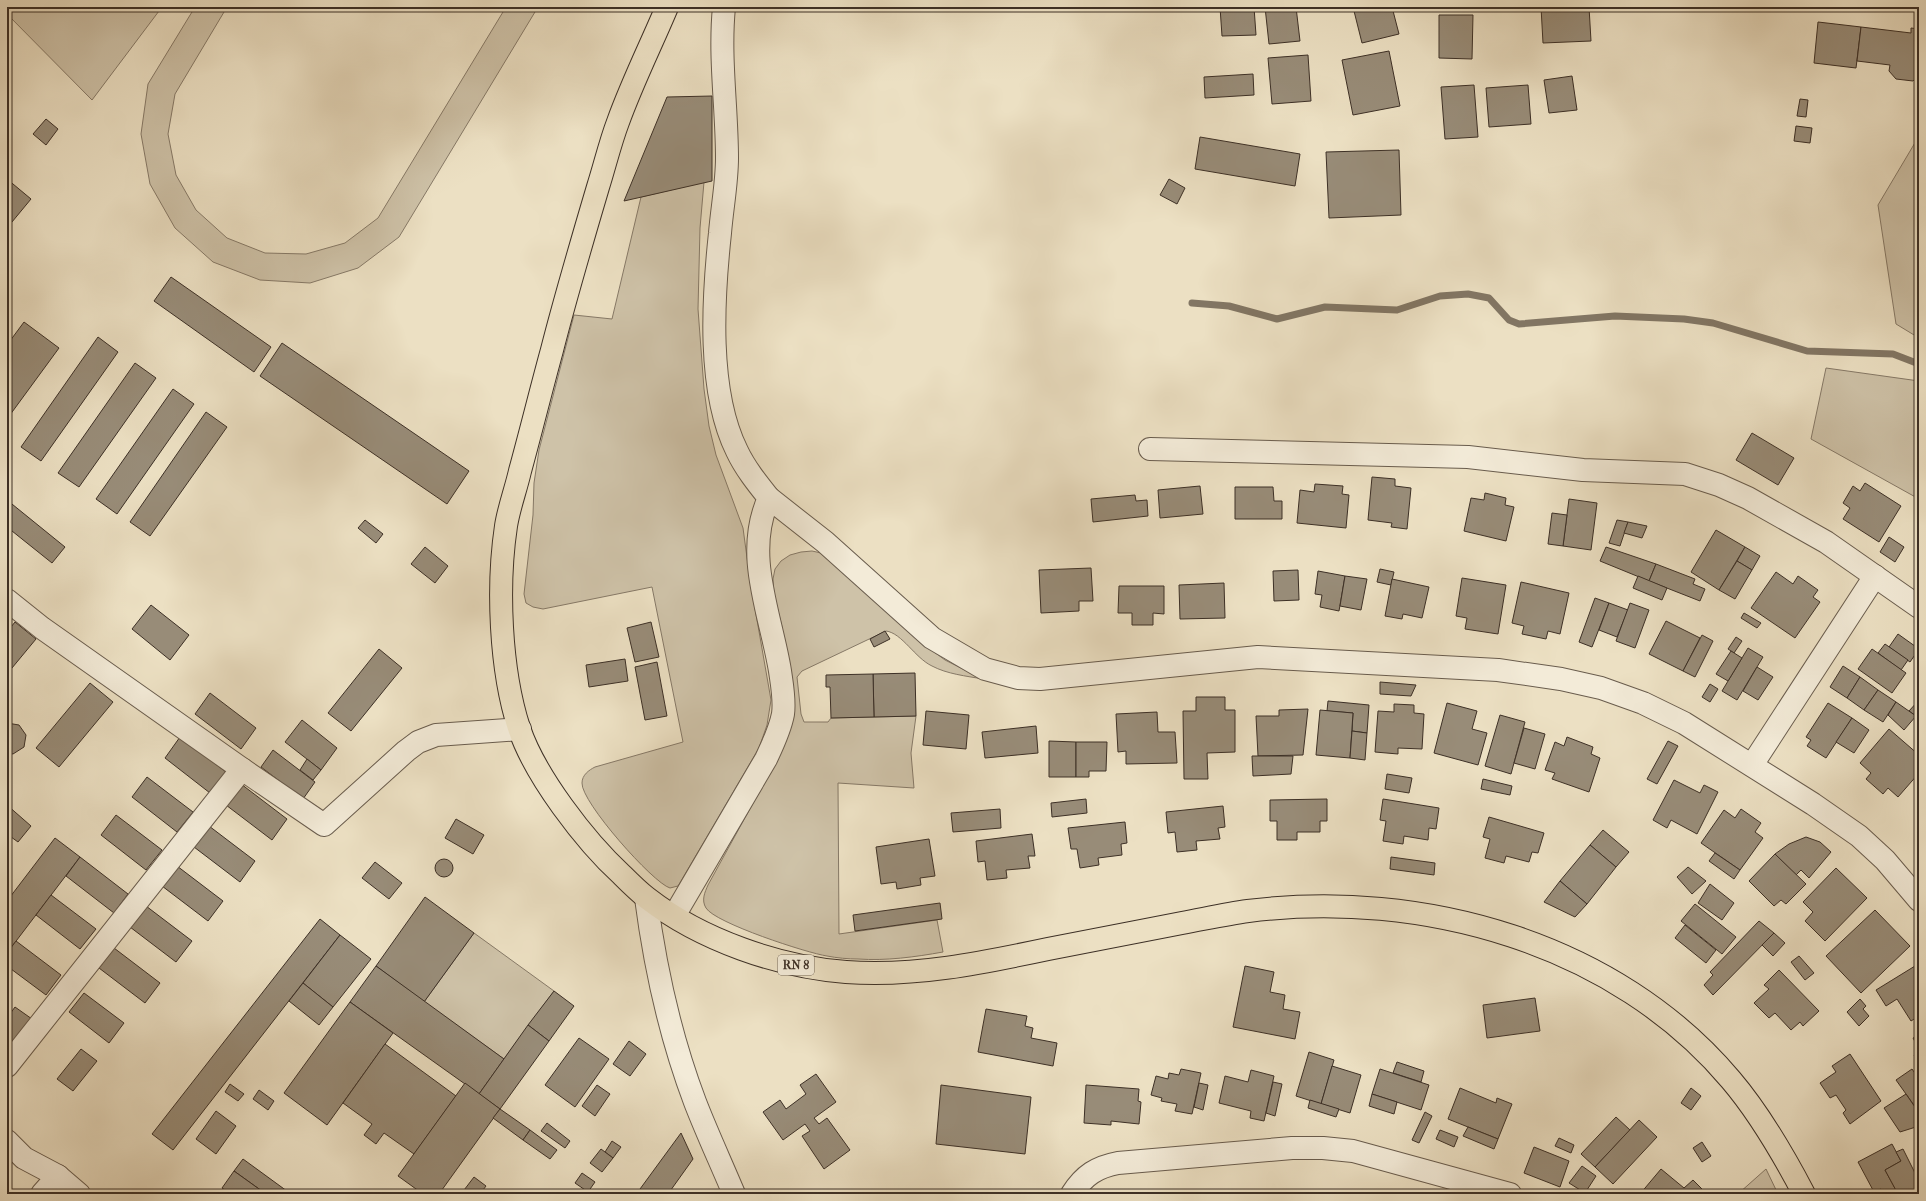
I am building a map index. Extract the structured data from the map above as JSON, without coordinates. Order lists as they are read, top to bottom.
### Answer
{
  "streets": {
    "main road": ["RN 8"]
  }
}
